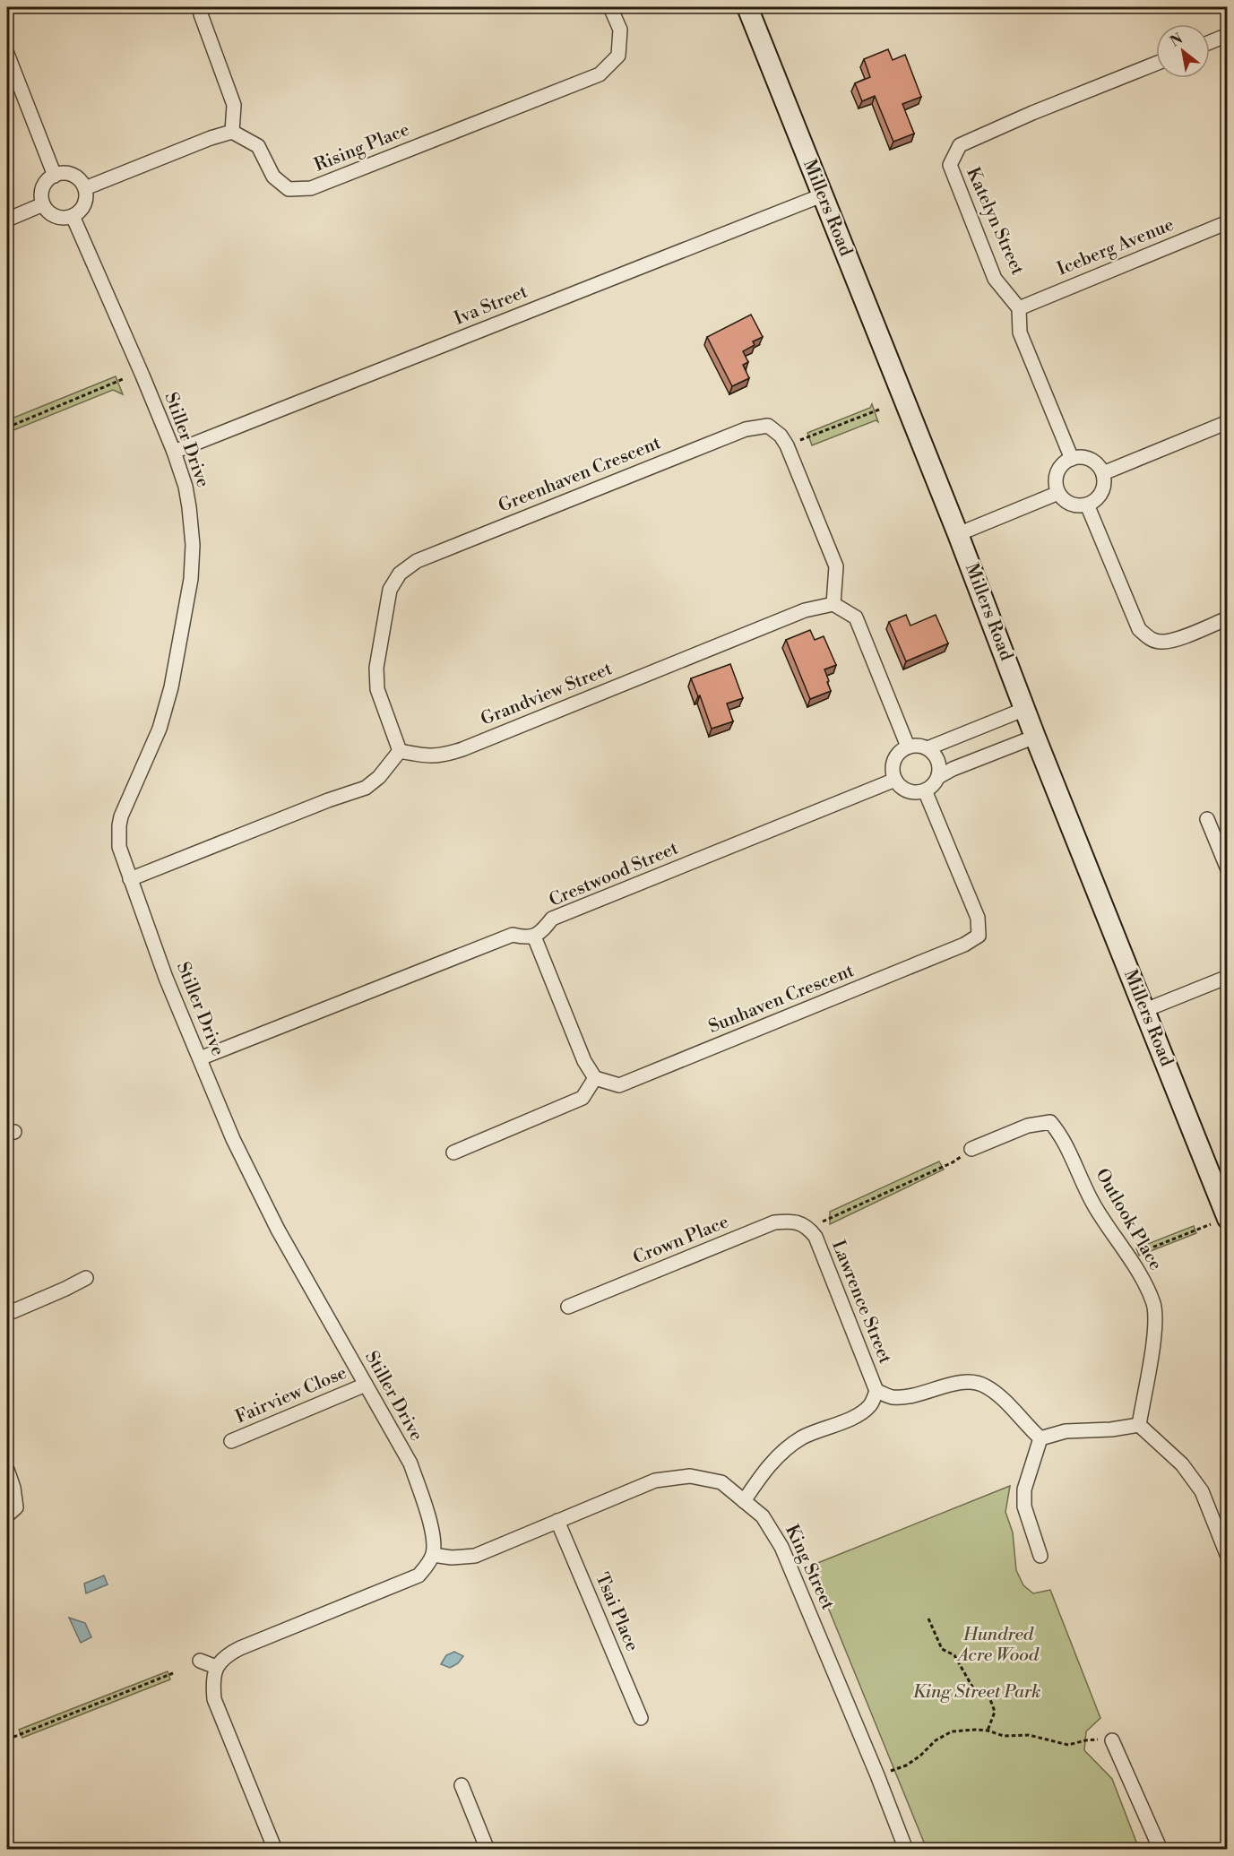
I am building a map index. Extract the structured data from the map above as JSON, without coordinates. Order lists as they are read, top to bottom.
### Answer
{
  "streets": {
    "street": [
      "Rising Place",
      "Millers Road",
      "Katelyn Street",
      "Iceberg Avenue",
      "Iva Street",
      "Stiller Drive",
      "Greenhaven Crescent",
      "Grandview Street",
      "Crestwood Street",
      "Sunhaven Crescent",
      "Outlook Place",
      "Crown Place",
      "Lawrence Street",
      "Fairview Close",
      "King Street",
      "Tsai Place"
    ]
  },
  "crossings": [
    ["Millers Road", "Iva Street"],
    ["Katelyn Street", "Iceberg Avenue"],
    ["Iva Street", "Stiller Drive"],
    ["Stiller Drive", "Fairview Close"],
    ["Stiller Drive", "King Street"],
    ["Greenhaven Crescent", "Grandview Street"],
    ["Crestwood Street", "Sunhaven Crescent"],
    ["Crown Place", "Lawrence Street"],
    ["King Street", "Tsai Place"]
  ],
  "parks": ["Hundred Acre Wood", "King Street Park"],
  "north": "top left"
}
